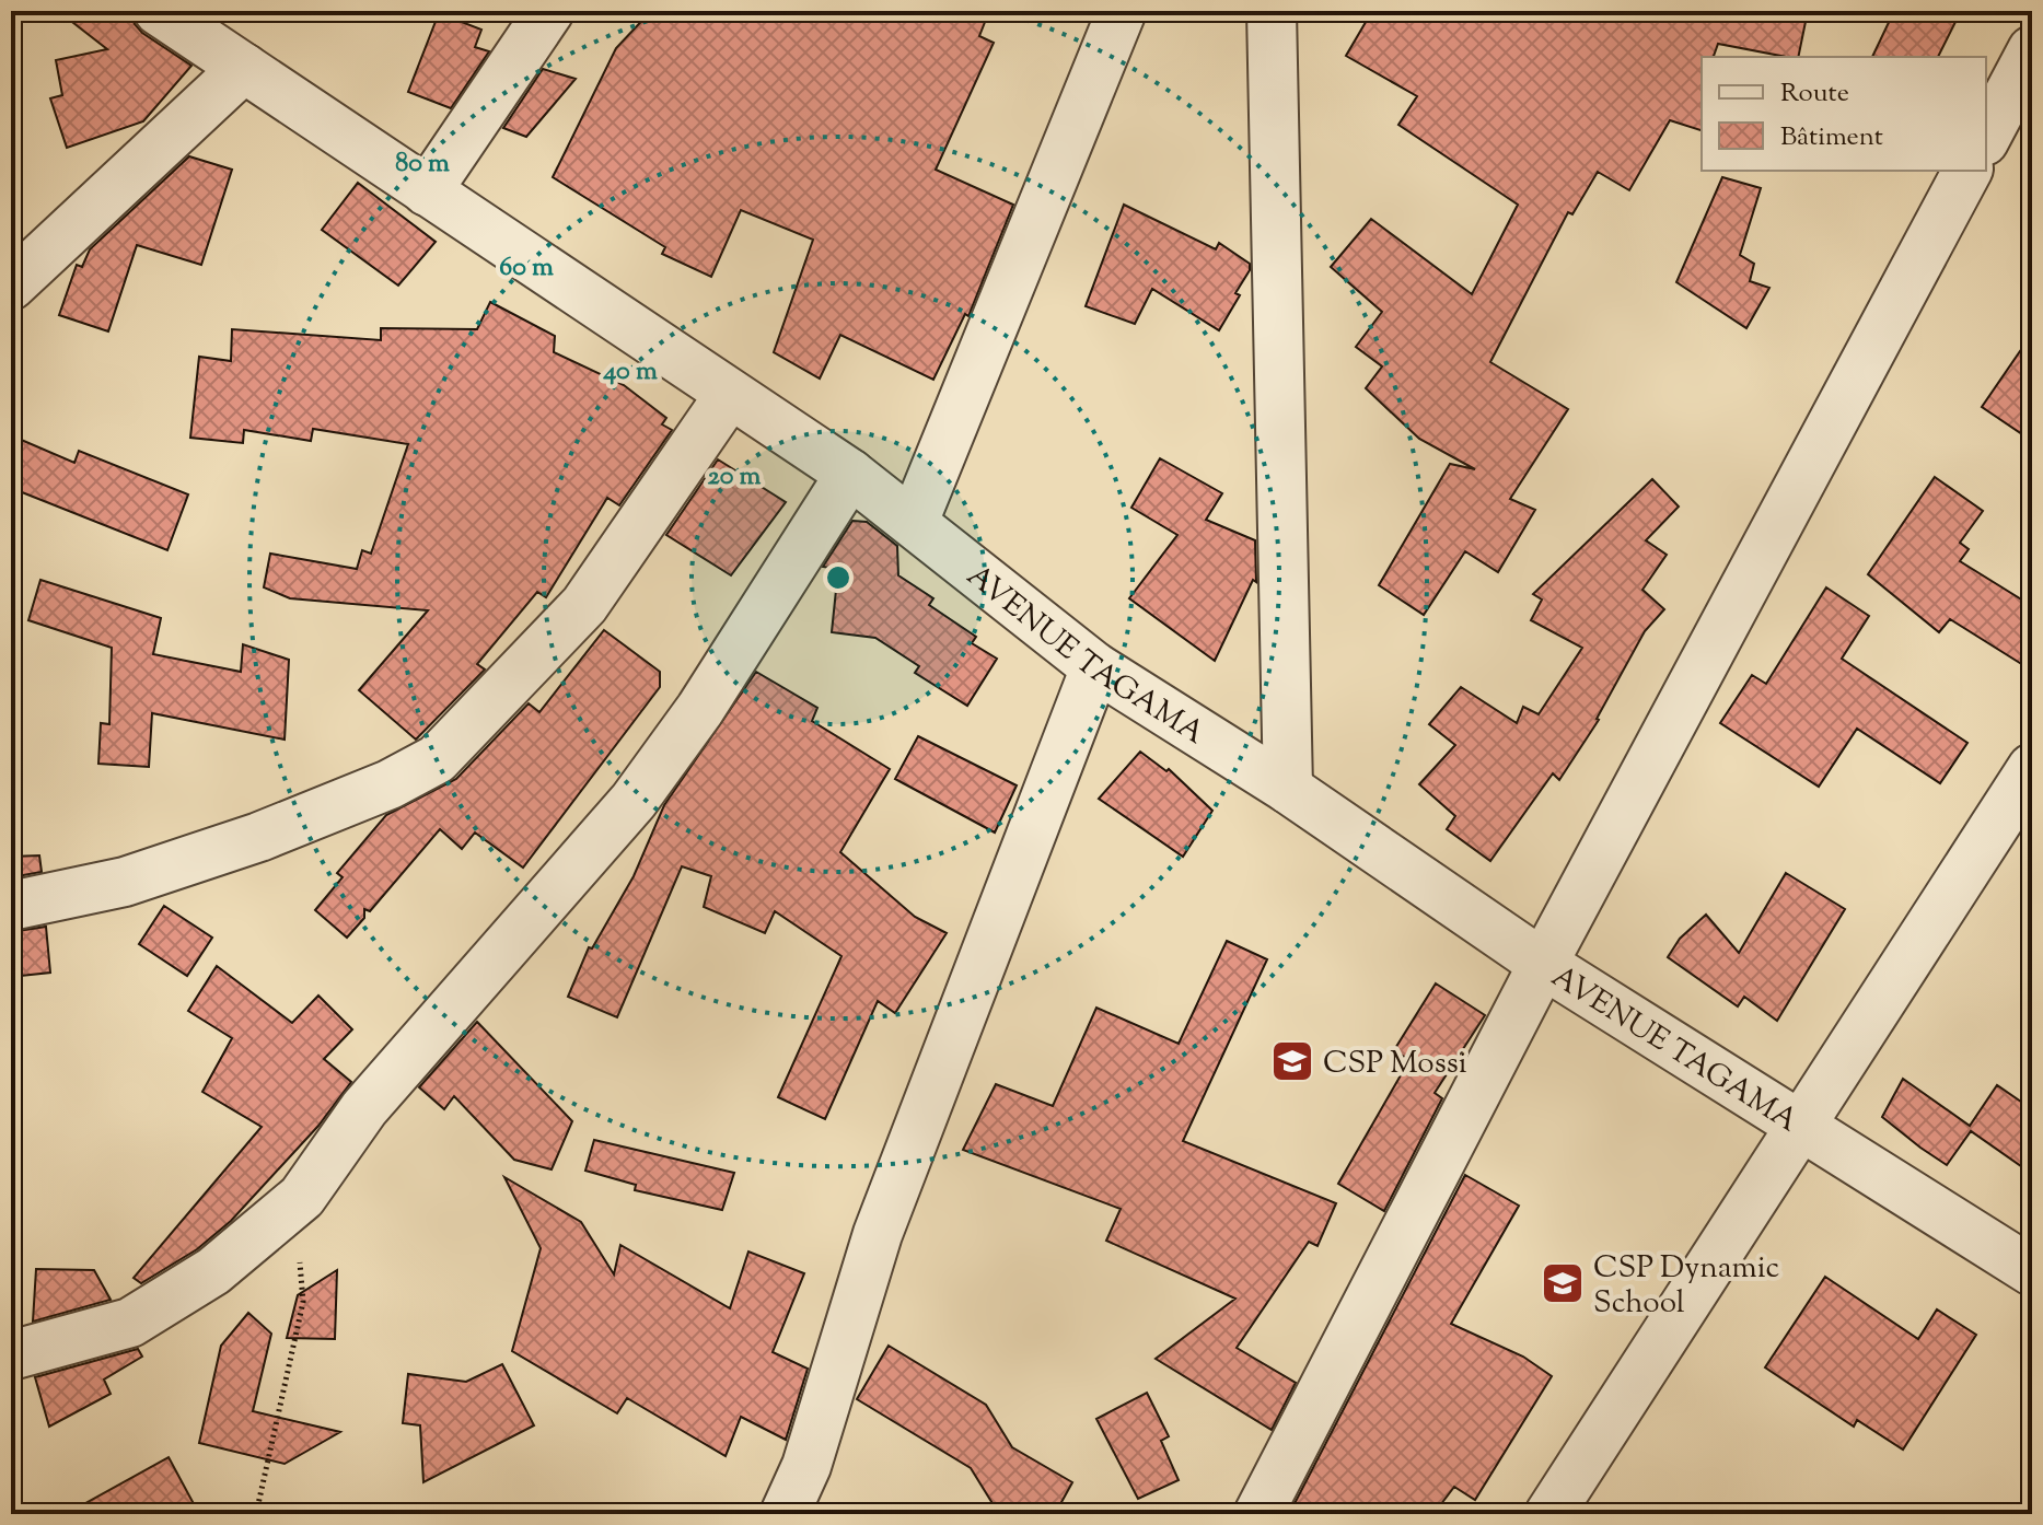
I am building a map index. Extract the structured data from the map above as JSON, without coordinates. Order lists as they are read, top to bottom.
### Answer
{
  "streets": {
    "street": ["AVENUE TAGAMA"]
  },
  "places": {
    "school or university": ["CSP Mossi", "CSP Dynamic School"]
  },
  "legend": ["Route", "Bâtiment"],
  "rings": [
    "80 m",
    "60 m",
    "40 m",
    "20 m"
  ]
}
